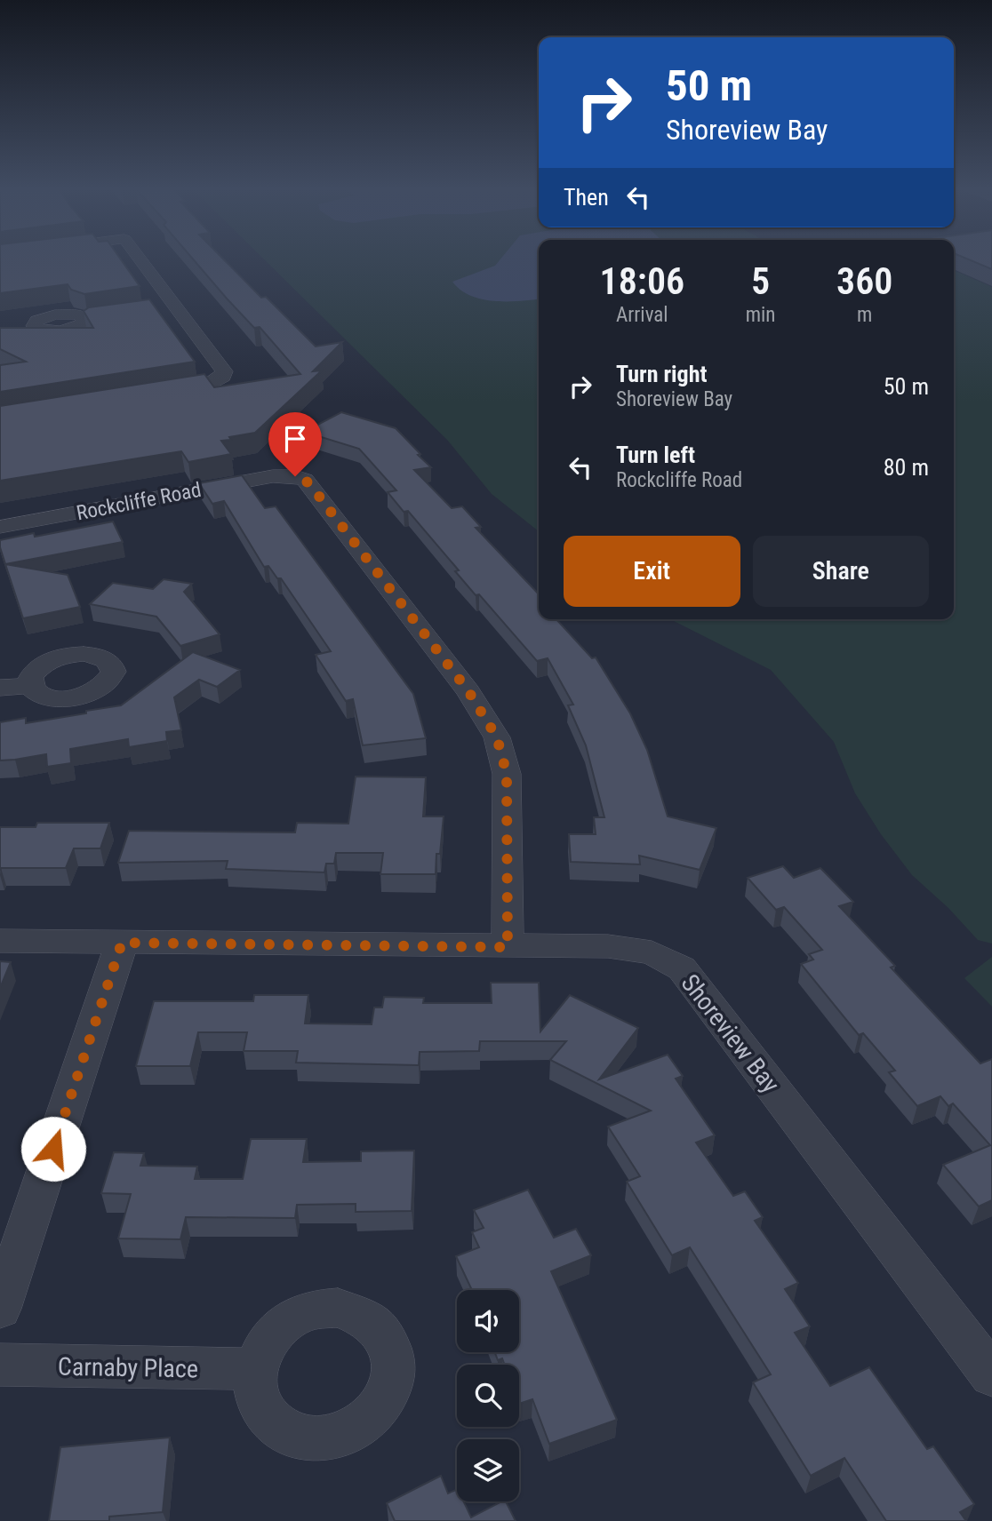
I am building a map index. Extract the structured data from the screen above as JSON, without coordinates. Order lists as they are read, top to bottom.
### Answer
{
  "streets": {
    "street": ["Rockcliffe Road", "Shoreview Bay", "Carnaby Place"]
  },
  "crossings": [
    ["Rockcliffe Road", "Shoreview Bay"]
  ],
  "page": {
    "turn": ["50 m", "Shoreview Bay"],
    "then": "Then",
    "eta": [
      "18:06",
      "Arrival",
      "5",
      "min",
      "360",
      "m"
    ],
    "list": [
      {
        "name": "Turn right",
        "note": "Shoreview Bay",
        "value": "50 m"
      },
      {
        "name": "Turn left",
        "note": "Rockcliffe Road",
        "value": "80 m"
      }
    ],
    "buttons": ["Exit", "Share"]
  }
}
